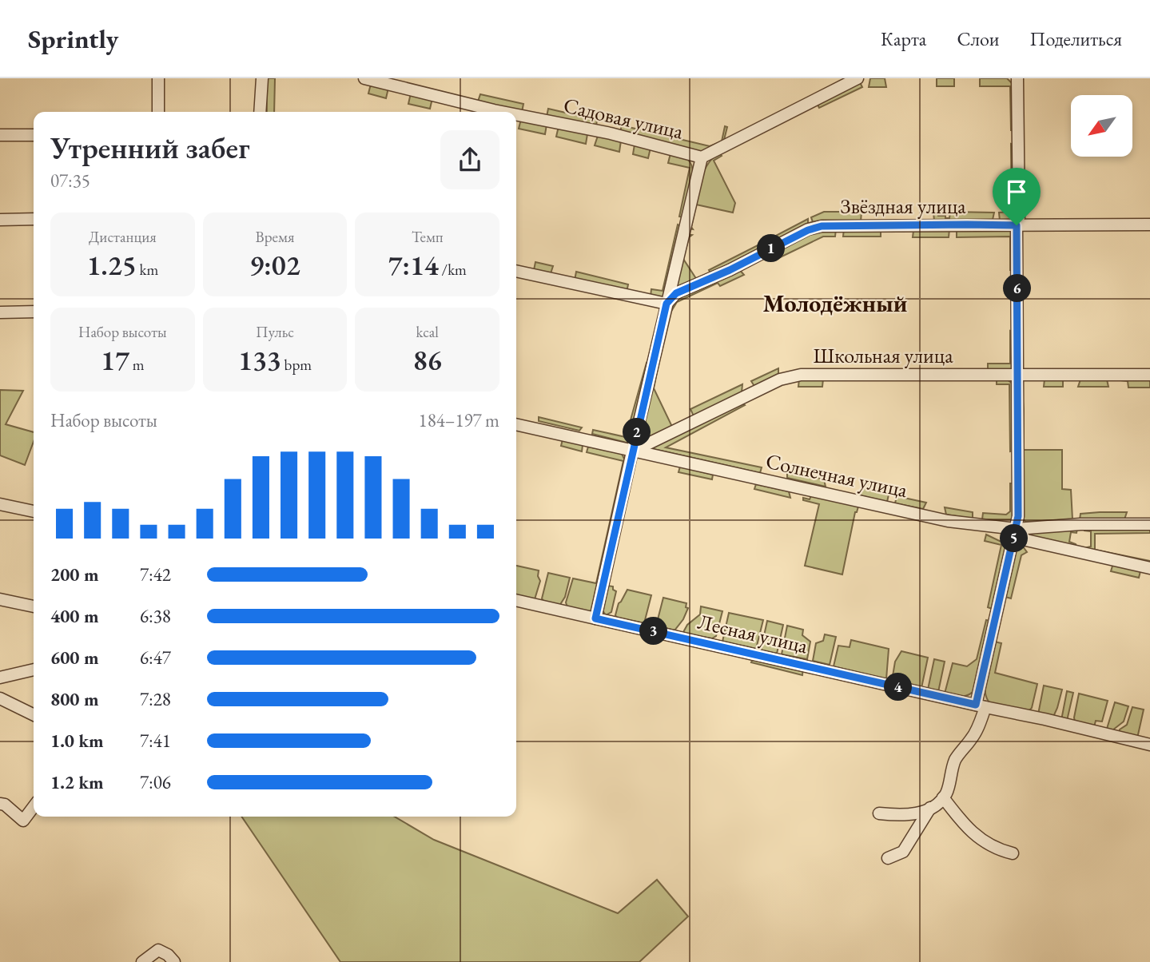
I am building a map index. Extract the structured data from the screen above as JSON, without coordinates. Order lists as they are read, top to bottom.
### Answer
{
  "streets": {
    "street": [
      "Садовая улица",
      "Звёздная улица",
      "Школьная улица",
      "Солнечная улица",
      "Лесная улица"
    ]
  },
  "crossings": [
    ["Школьная улица", "Солнечная улица"]
  ],
  "districts": ["Молодёжный"],
  "north": "bottom left",
  "page": {
    "header": "Sprintly",
    "nav": ["Карта", "Слои", "Поделиться"],
    "heading": ["Утренний забег", "07:35"],
    "stats": [
      ["Дистанция", "1.25 km"],
      ["Время", "9:02"],
      ["Темп", "7:14 /km"],
      ["Набор высоты", "17 m"],
      ["Пульс", "133 bpm"],
      ["kcal", "86"]
    ],
    "pins": [
      "1",
      "6",
      "2",
      "5",
      "3",
      "4"
    ],
    "chart": ["Набор высоты", "184–197 m"],
    "list": [
      {
        "name": "200 m",
        "note": "7:42"
      },
      {
        "name": "400 m",
        "note": "6:38"
      },
      {
        "name": "600 m",
        "note": "6:47"
      },
      {
        "name": "800 m",
        "note": "7:28"
      },
      {
        "name": "1.0 km",
        "note": "7:41"
      },
      {
        "name": "1.2 km",
        "note": "7:06"
      }
    ]
  }
}
